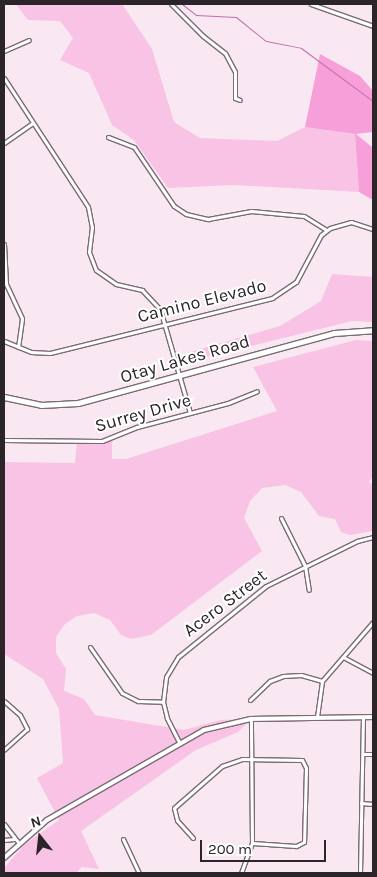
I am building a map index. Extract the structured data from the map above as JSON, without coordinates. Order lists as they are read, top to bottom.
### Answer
{
  "streets": {
    "main road": ["Otay Lakes Road"],
    "street": ["Camino Elevado", "Surrey Drive", "Acero Street"]
  },
  "scale_bar": "200 m",
  "north": "top"
}
